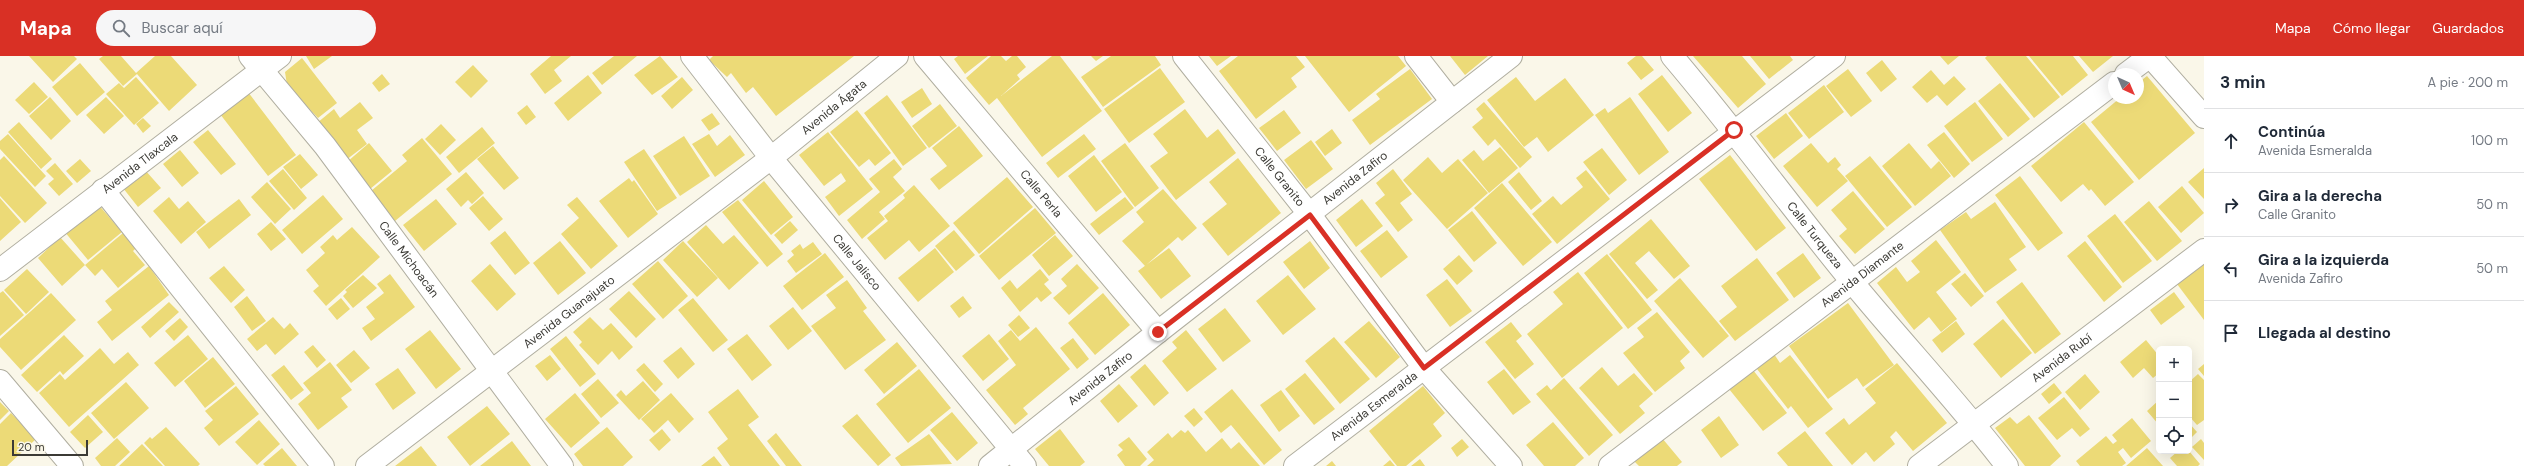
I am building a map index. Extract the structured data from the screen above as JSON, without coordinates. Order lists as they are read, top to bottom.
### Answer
{
  "streets": {
    "street": [
      "Avenida Ágata",
      "Avenida Tlaxcala",
      "Calle Granito",
      "Avenida Zafiro",
      "Calle Perla",
      "Calle Turqueza",
      "Calle Michoacán",
      "Calle Jalisco",
      "Avenida Diamante",
      "Avenida Guanajuato",
      "Avenida Rubí",
      "Avenida Esmeralda"
    ]
  },
  "crossings": [
    ["Avenida Ágata", "Calle Jalisco"],
    ["Avenida Ágata", "Avenida Guanajuato"],
    ["Avenida Tlaxcala", "Calle Michoacán"],
    ["Calle Granito", "Avenida Zafiro"],
    ["Calle Granito", "Avenida Esmeralda"],
    ["Avenida Zafiro", "Calle Perla"],
    ["Avenida Zafiro", "Calle Jalisco"],
    ["Calle Turqueza", "Avenida Diamante"],
    ["Calle Turqueza", "Avenida Rubí"],
    ["Calle Turqueza", "Avenida Esmeralda"],
    ["Calle Michoacán", "Avenida Guanajuato"],
    ["Calle Jalisco", "Avenida Guanajuato"]
  ],
  "scale_bar": "20 m",
  "north": "bottom right",
  "page": {
    "header": "Mapa",
    "search": "Buscar aquí",
    "nav": ["Mapa", "Cómo llegar", "Guardados"],
    "heading": ["3 min", "A pie · 200 m"],
    "list": [
      ["Continúa", "Avenida Esmeralda", "100 m"],
      ["Gira a la derecha", "Calle Granito", "50 m"],
      ["Gira a la izquierda", "Avenida Zafiro", "50 m"],
      "Llegada al destino"
    ],
    "map_buttons": ["+", "−"],
    "scale": "20 m"
  }
}
